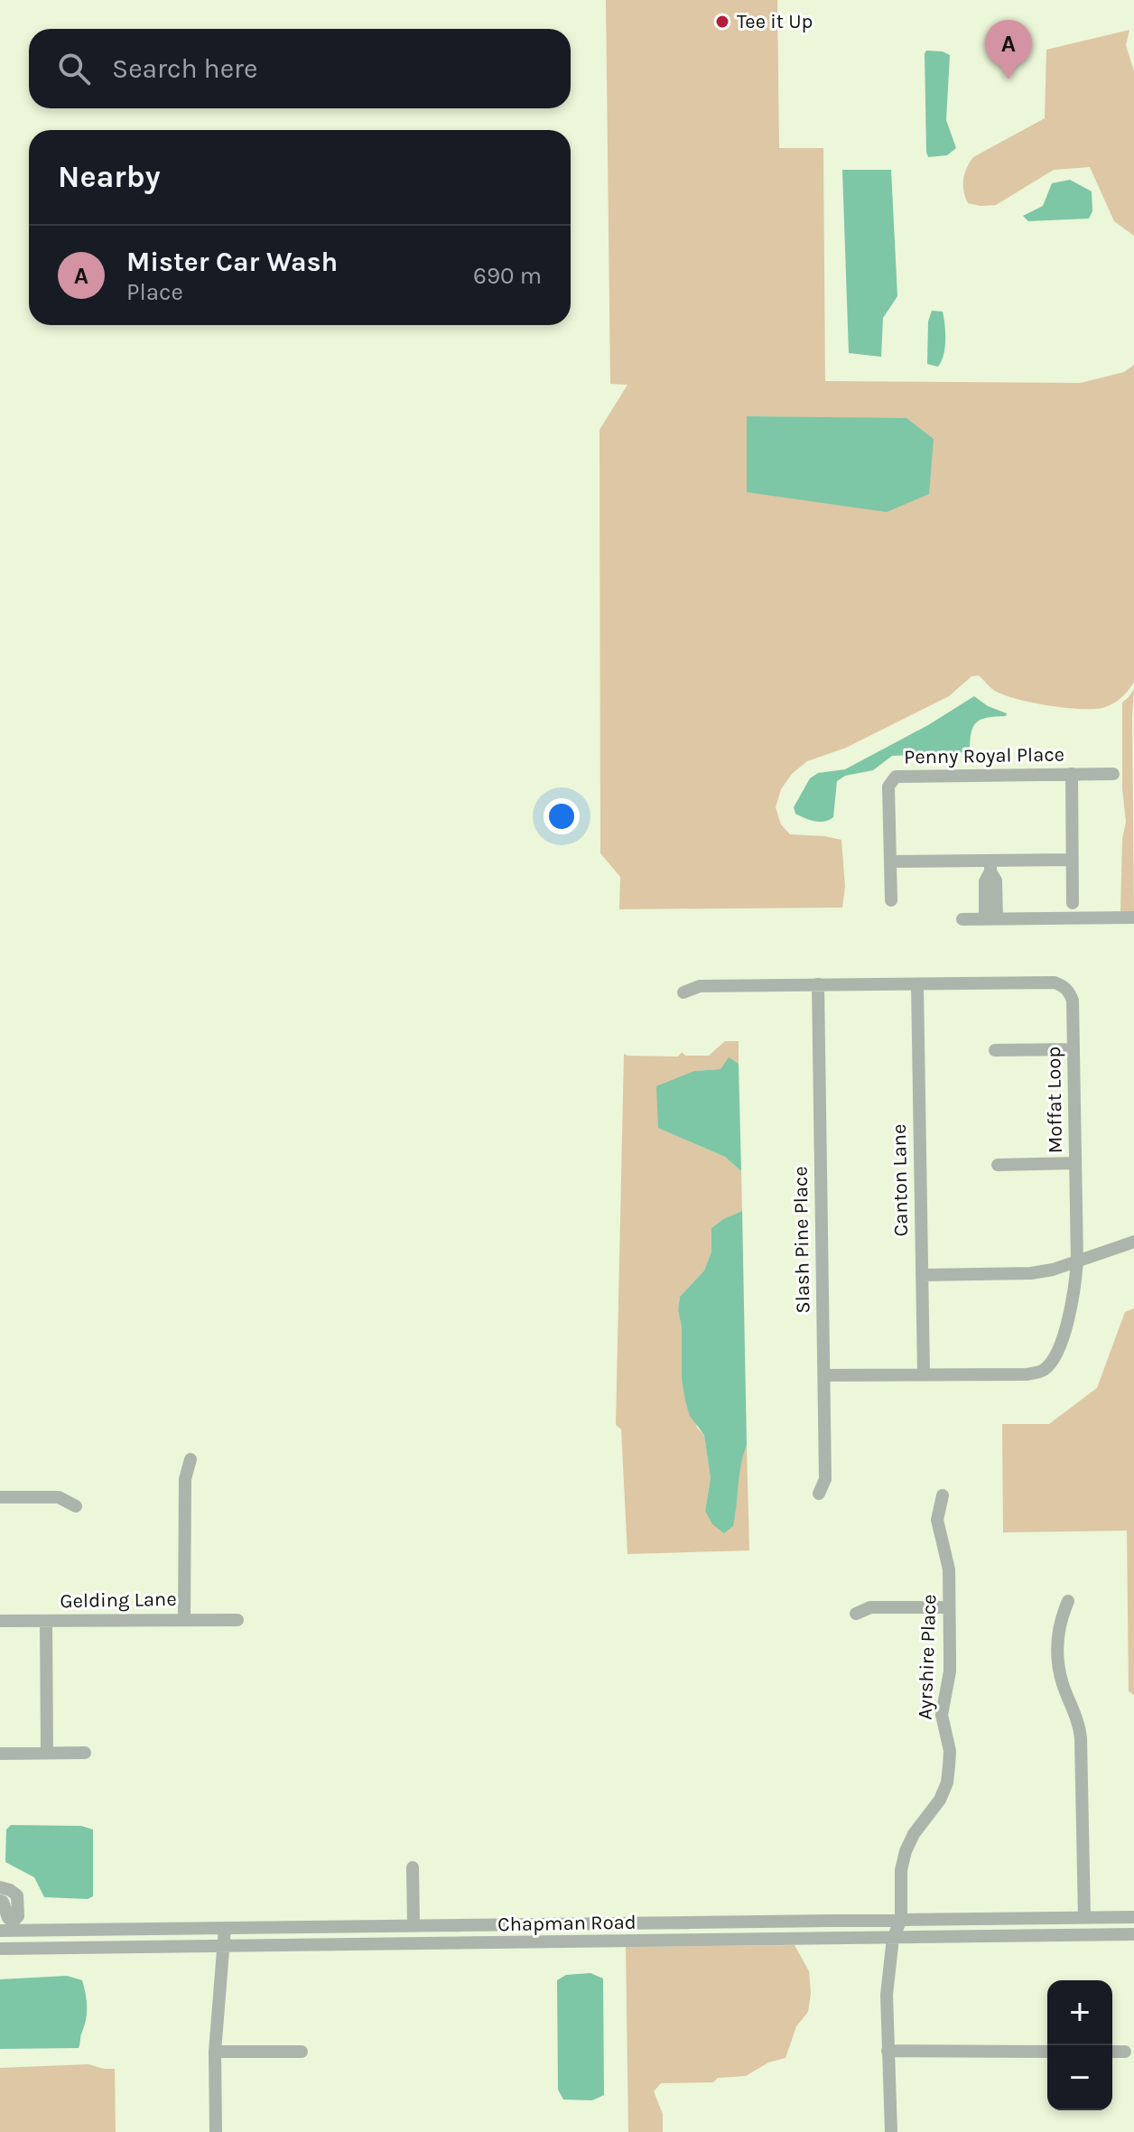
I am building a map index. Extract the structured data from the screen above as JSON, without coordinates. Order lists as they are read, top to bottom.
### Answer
{
  "streets": {
    "street": [
      "Penny Royal Place",
      "Moffat Loop",
      "Canton Lane",
      "Slash Pine Place",
      "Gelding Lane",
      "Ayrshire Place",
      "Chapman Road"
    ]
  },
  "crossings": [
    ["Moffat Loop", "Canton Lane"],
    ["Moffat Loop", "Slash Pine Place"],
    ["Ayrshire Place", "Chapman Road"]
  ],
  "places": ["Tee it Up"],
  "page": {
    "pins": "A",
    "search": "Search here",
    "heading": "Nearby",
    "list": [
      {
        "mark": "A",
        "name": "Mister Car Wash",
        "note": "Place",
        "value": "690 m"
      }
    ],
    "map_buttons": ["+", "−"]
  }
}
